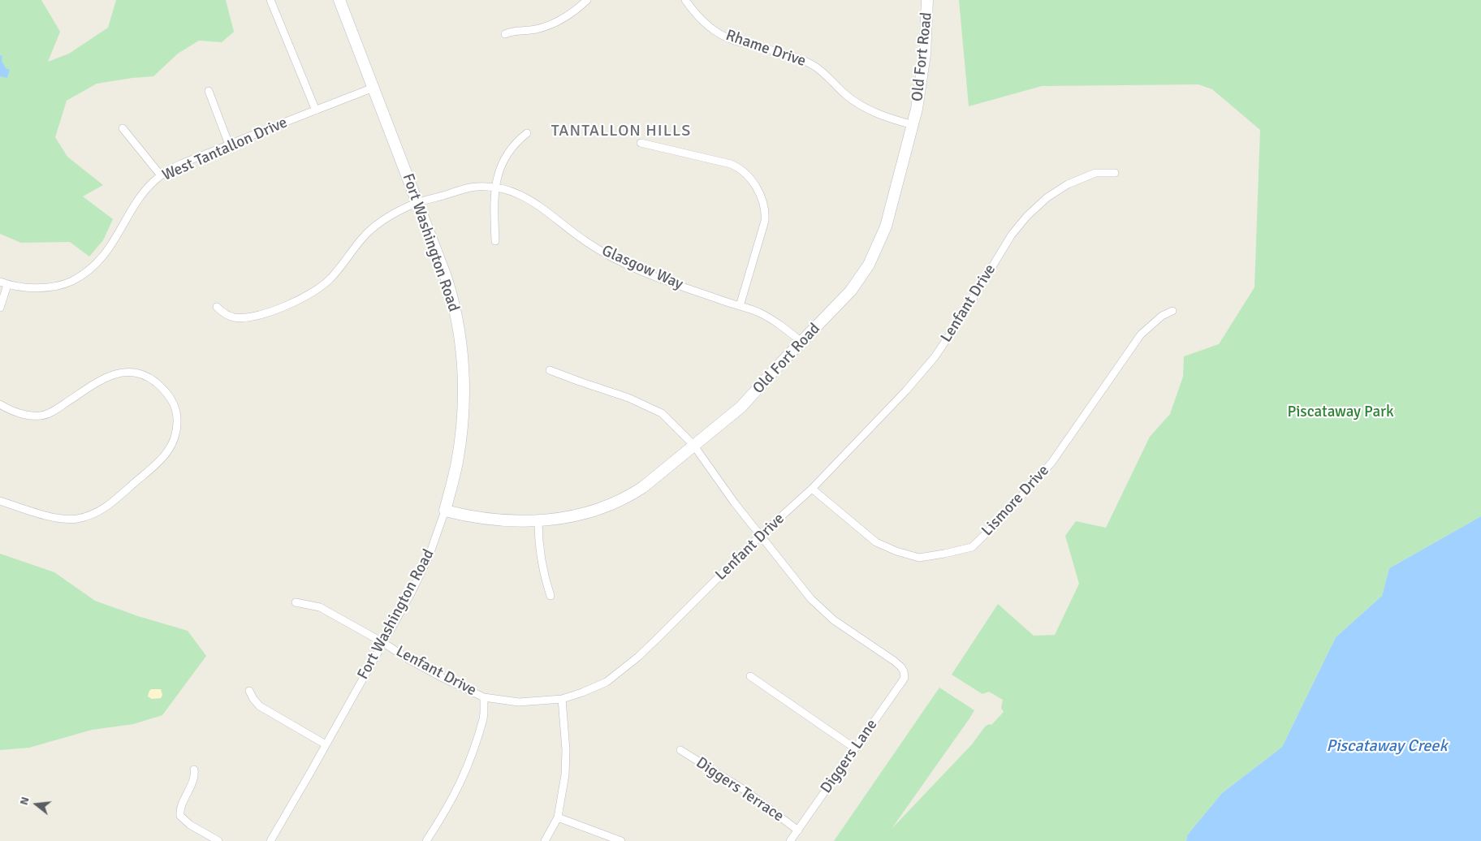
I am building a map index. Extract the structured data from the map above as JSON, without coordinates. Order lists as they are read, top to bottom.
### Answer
{
  "streets": {
    "main road": ["Old Fort Road", "Fort Washington Road"],
    "street": [
      "Rhame Drive",
      "West Tantallon Drive",
      "Glasgow Way",
      "Lenfant Drive",
      "Lismore Drive",
      "Diggers Lane",
      "Diggers Terrace"
    ]
  },
  "crossings": [
    ["Rhame Drive", "Old Fort Road"],
    ["Old Fort Road", "Fort Washington Road"],
    ["Old Fort Road", "Glasgow Way"],
    ["West Tantallon Drive", "Fort Washington Road"],
    ["Fort Washington Road", "Glasgow Way"],
    ["Fort Washington Road", "Lenfant Drive"],
    ["Lenfant Drive", "Lismore Drive"],
    ["Lenfant Drive", "Diggers Lane"],
    ["Diggers Lane", "Diggers Terrace"]
  ],
  "districts": ["TANTALLON HILLS"],
  "water": ["Piscataway Creek"],
  "parks": ["Piscataway Park"],
  "north": "left"
}
